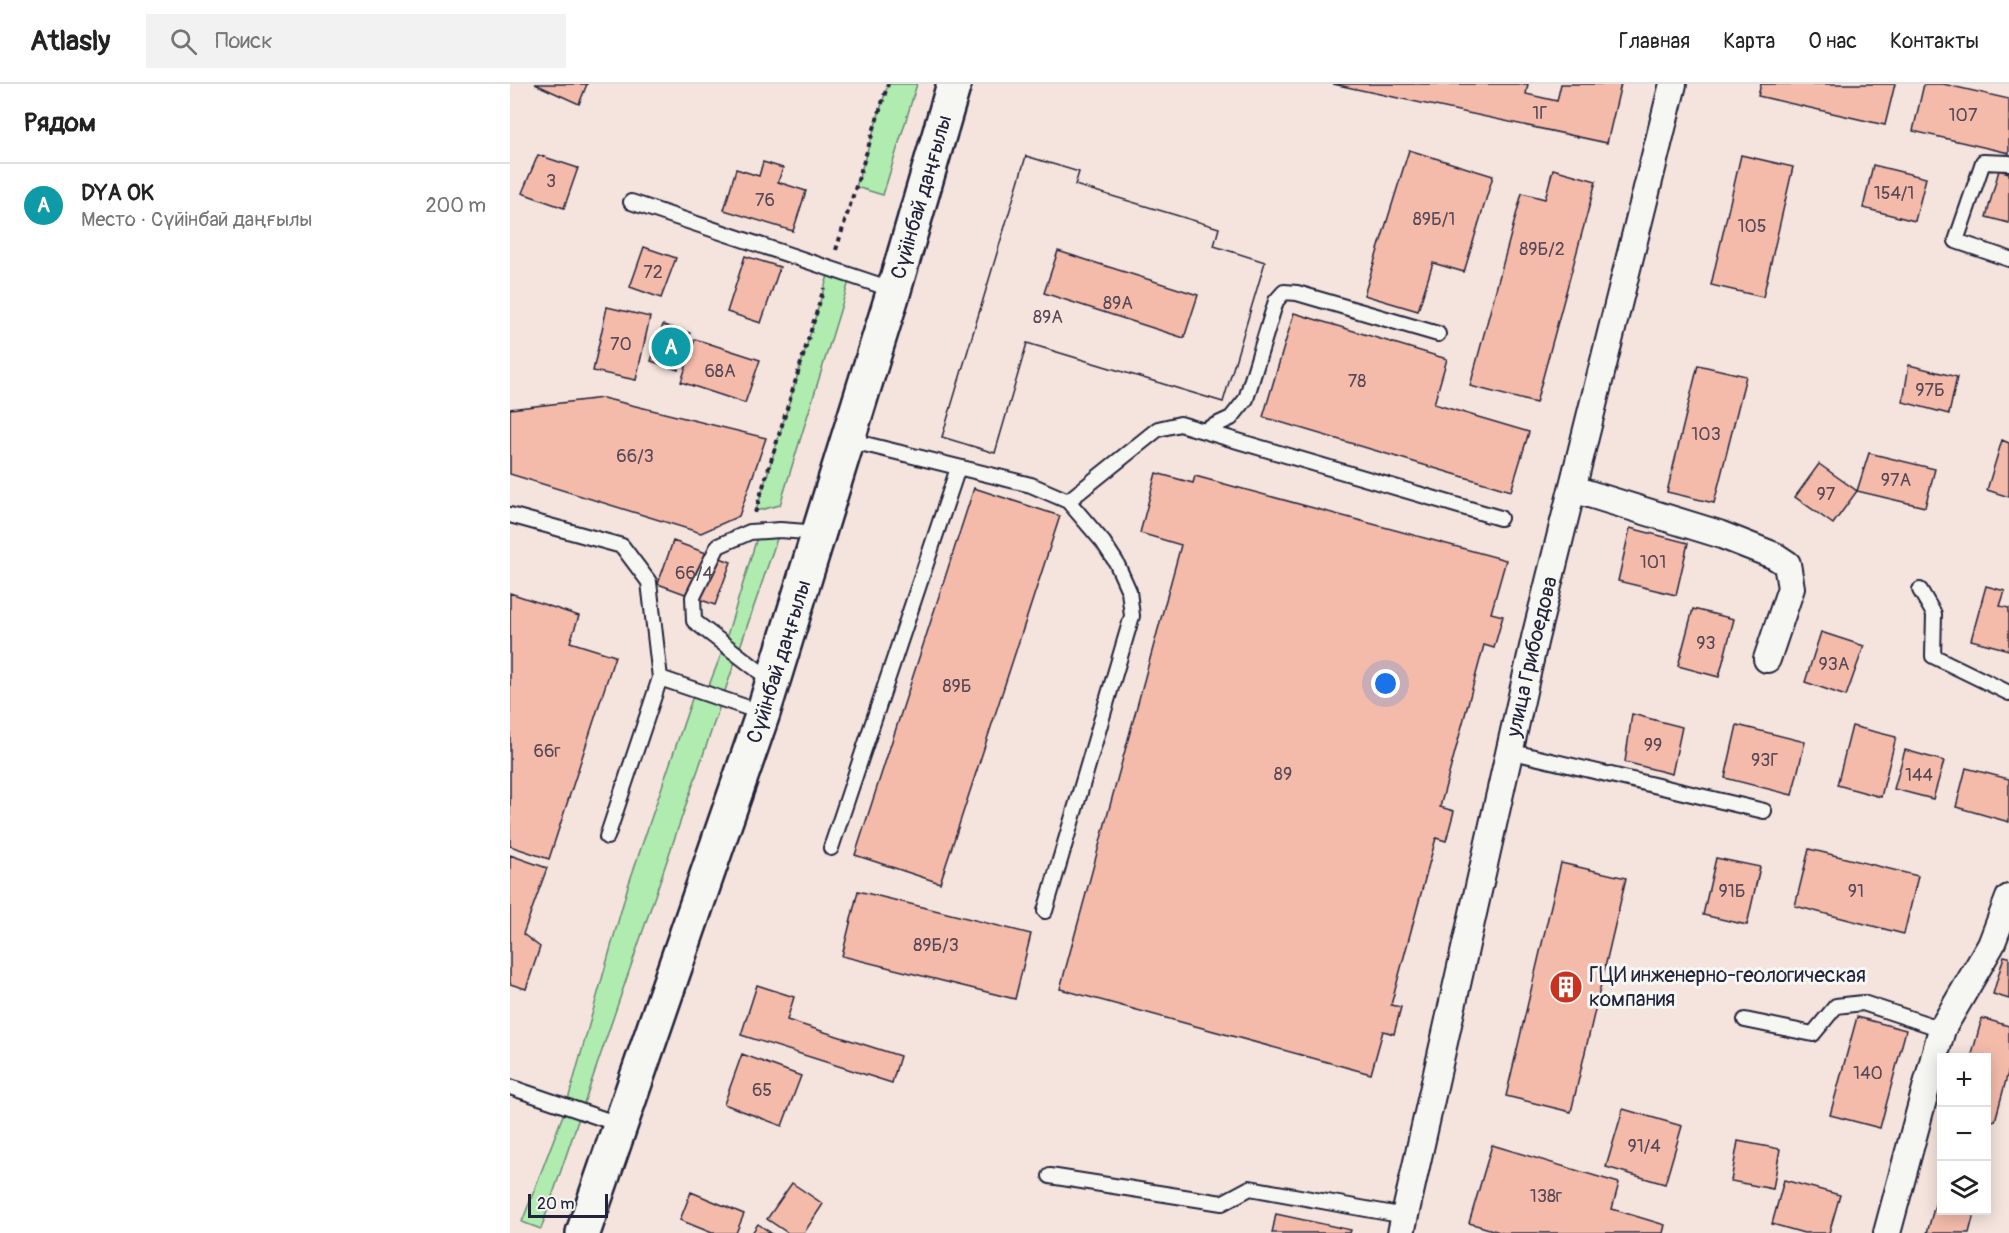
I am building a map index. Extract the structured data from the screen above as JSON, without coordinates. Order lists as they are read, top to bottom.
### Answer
{
  "streets": {
    "main road": ["Сүйінбай даңғылы"],
    "street": ["улица Грибоедова"]
  },
  "places": {
    "building": ["ГЦИ инженерно-геологическая компания"]
  },
  "house_numbers": [
    "1Г",
    "107",
    "3",
    "154/1",
    "76",
    "89Б/1",
    "105",
    "89Б/2",
    "72",
    "89А",
    "89А",
    "70",
    "68А",
    "78",
    "97Б",
    "103",
    "66/3",
    "97А",
    "97",
    "101",
    "66/4",
    "93",
    "93А",
    "89Б",
    "99",
    "66г",
    "93Г",
    "89",
    "144",
    "91Б",
    "91",
    "89Б/3",
    "140",
    "65",
    "91/4",
    "138г"
  ],
  "scale_bar": "20 m",
  "page": {
    "header": "Atlasly",
    "search": "Поиск",
    "nav": [
      "Главная",
      "Карта",
      "О нас",
      "Контакты"
    ],
    "heading": "Рядом",
    "list": [
      {
        "mark": "A",
        "name": "DYA OK",
        "note": "Место · Сүйінбай даңғылы",
        "value": "200 m"
      }
    ],
    "pins": "A",
    "map_buttons": ["+", "−"],
    "scale": "20 m"
  }
}
